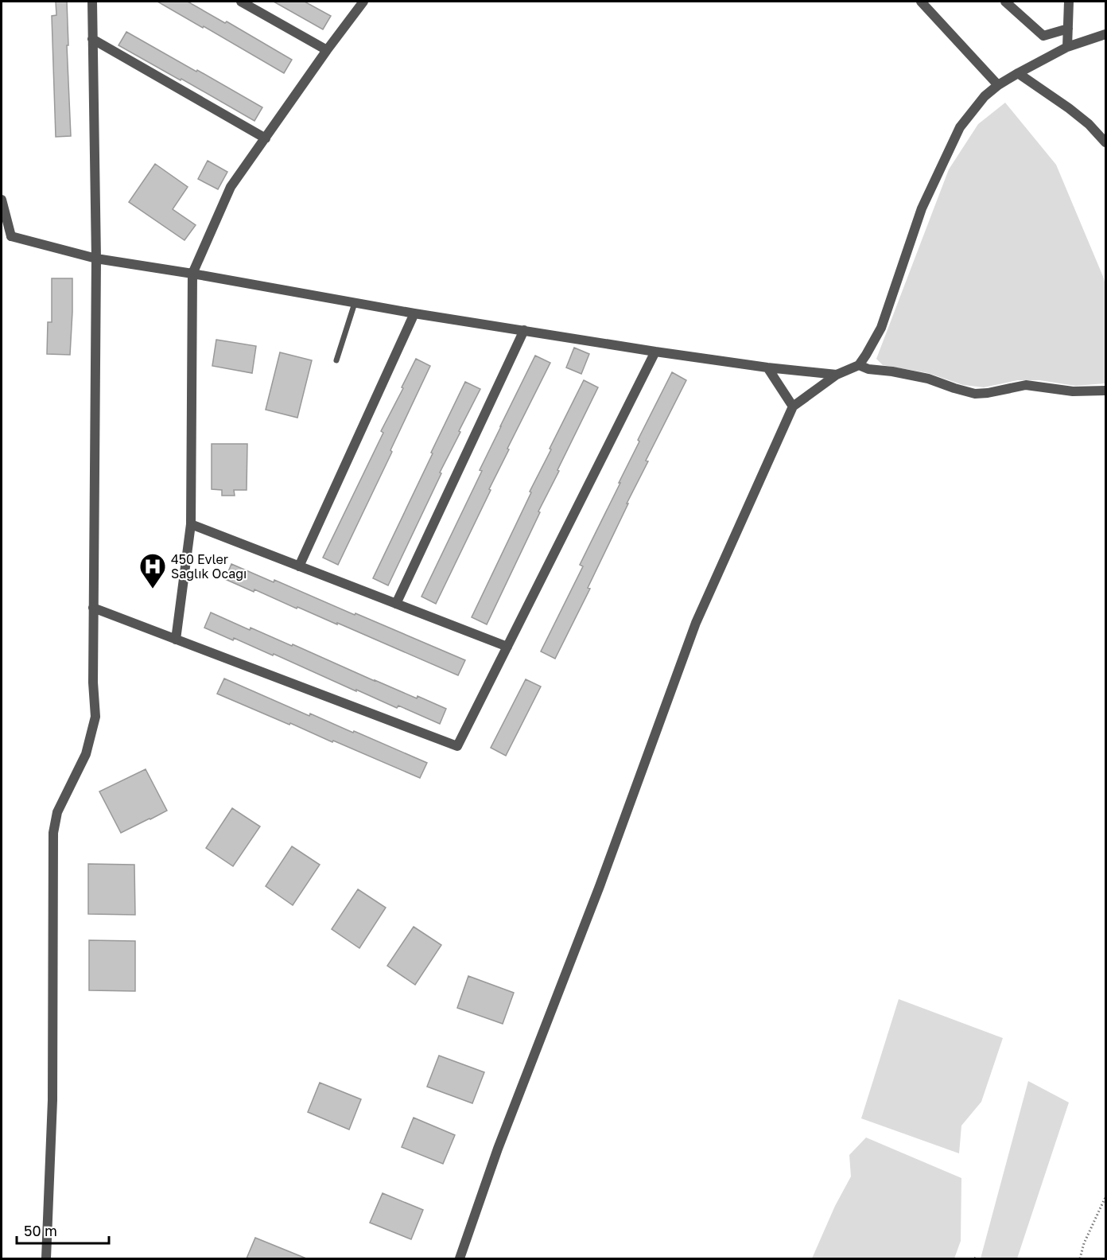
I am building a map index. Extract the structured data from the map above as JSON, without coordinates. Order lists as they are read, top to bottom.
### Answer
{
  "places": {
    "hospital": ["450 Evler Sağlık Ocağı"]
  },
  "scale_bar": "50 m"
}
